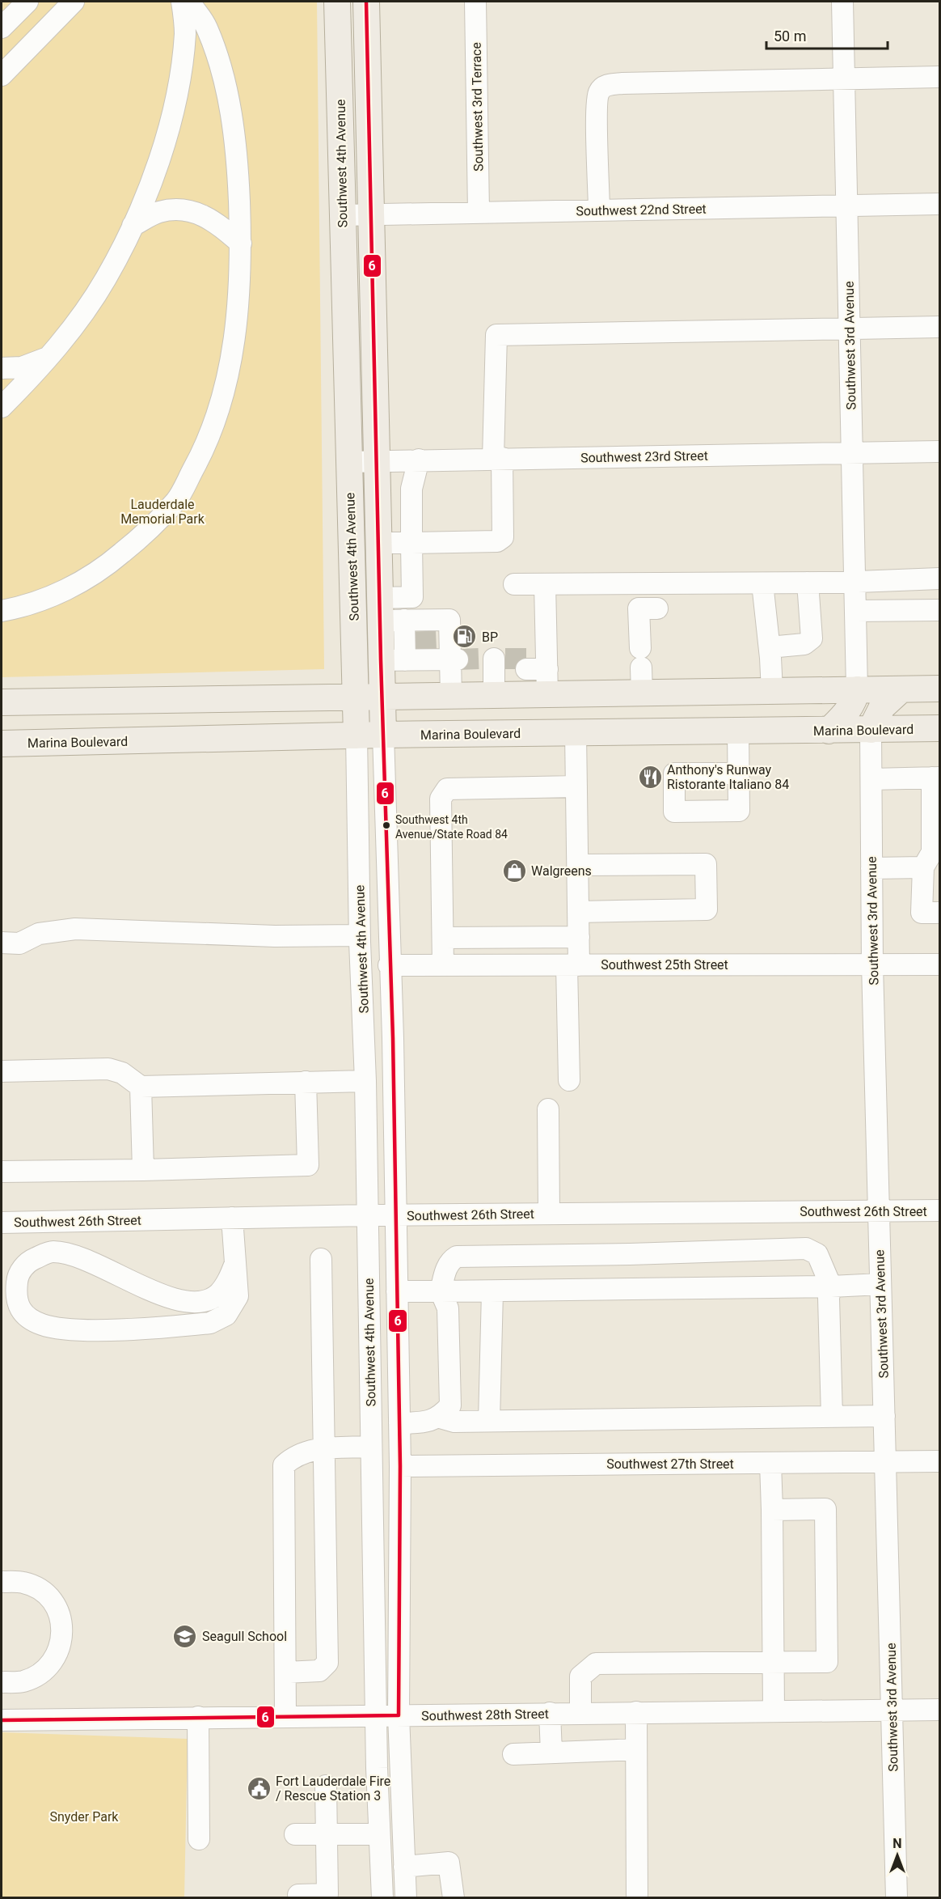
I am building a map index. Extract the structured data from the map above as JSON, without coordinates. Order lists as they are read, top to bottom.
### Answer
{
  "streets": {
    "main road": ["Southwest 4th Avenue", "Marina Boulevard"],
    "street": [
      "Southwest 3rd Terrace",
      "Southwest 22nd Street",
      "Southwest 3rd Avenue",
      "Southwest 23rd Street",
      "Southwest 25th Street",
      "Southwest 26th Street",
      "Southwest 27th Street",
      "Southwest 28th Street"
    ]
  },
  "crossings": [
    ["Southwest 3rd Terrace", "Southwest 22nd Street"],
    ["Southwest 4th Avenue", "Southwest 22nd Street"],
    ["Southwest 4th Avenue", "Southwest 23rd Street"],
    ["Southwest 4th Avenue", "Marina Boulevard"],
    ["Southwest 4th Avenue", "Southwest 25th Street"],
    ["Southwest 4th Avenue", "Southwest 26th Street"],
    ["Southwest 4th Avenue", "Southwest 27th Street"],
    ["Southwest 4th Avenue", "Southwest 28th Street"],
    ["Southwest 22nd Street", "Southwest 3rd Avenue"],
    ["Southwest 3rd Avenue", "Southwest 23rd Street"],
    ["Southwest 3rd Avenue", "Marina Boulevard"],
    ["Southwest 3rd Avenue", "Southwest 25th Street"],
    ["Southwest 3rd Avenue", "Southwest 26th Street"],
    ["Southwest 3rd Avenue", "Southwest 27th Street"],
    ["Southwest 3rd Avenue", "Southwest 28th Street"]
  ],
  "parks": ["Lauderdale Memorial Park", "Snyder Park"],
  "places": {
    "fuel station": ["BP"],
    "restaurant": ["Anthony's Runway Ristorante Italiano 84"],
    "other": ["Southwest 4th Avenue/State Road 84"],
    "shop": ["Walgreens"],
    "school or university": ["Seagull School"],
    "public building": ["Fort Lauderdale Fire / Rescue Station 3"]
  },
  "lines": ["transit line 6"],
  "scale_bar": "50 m",
  "north": "top"
}
